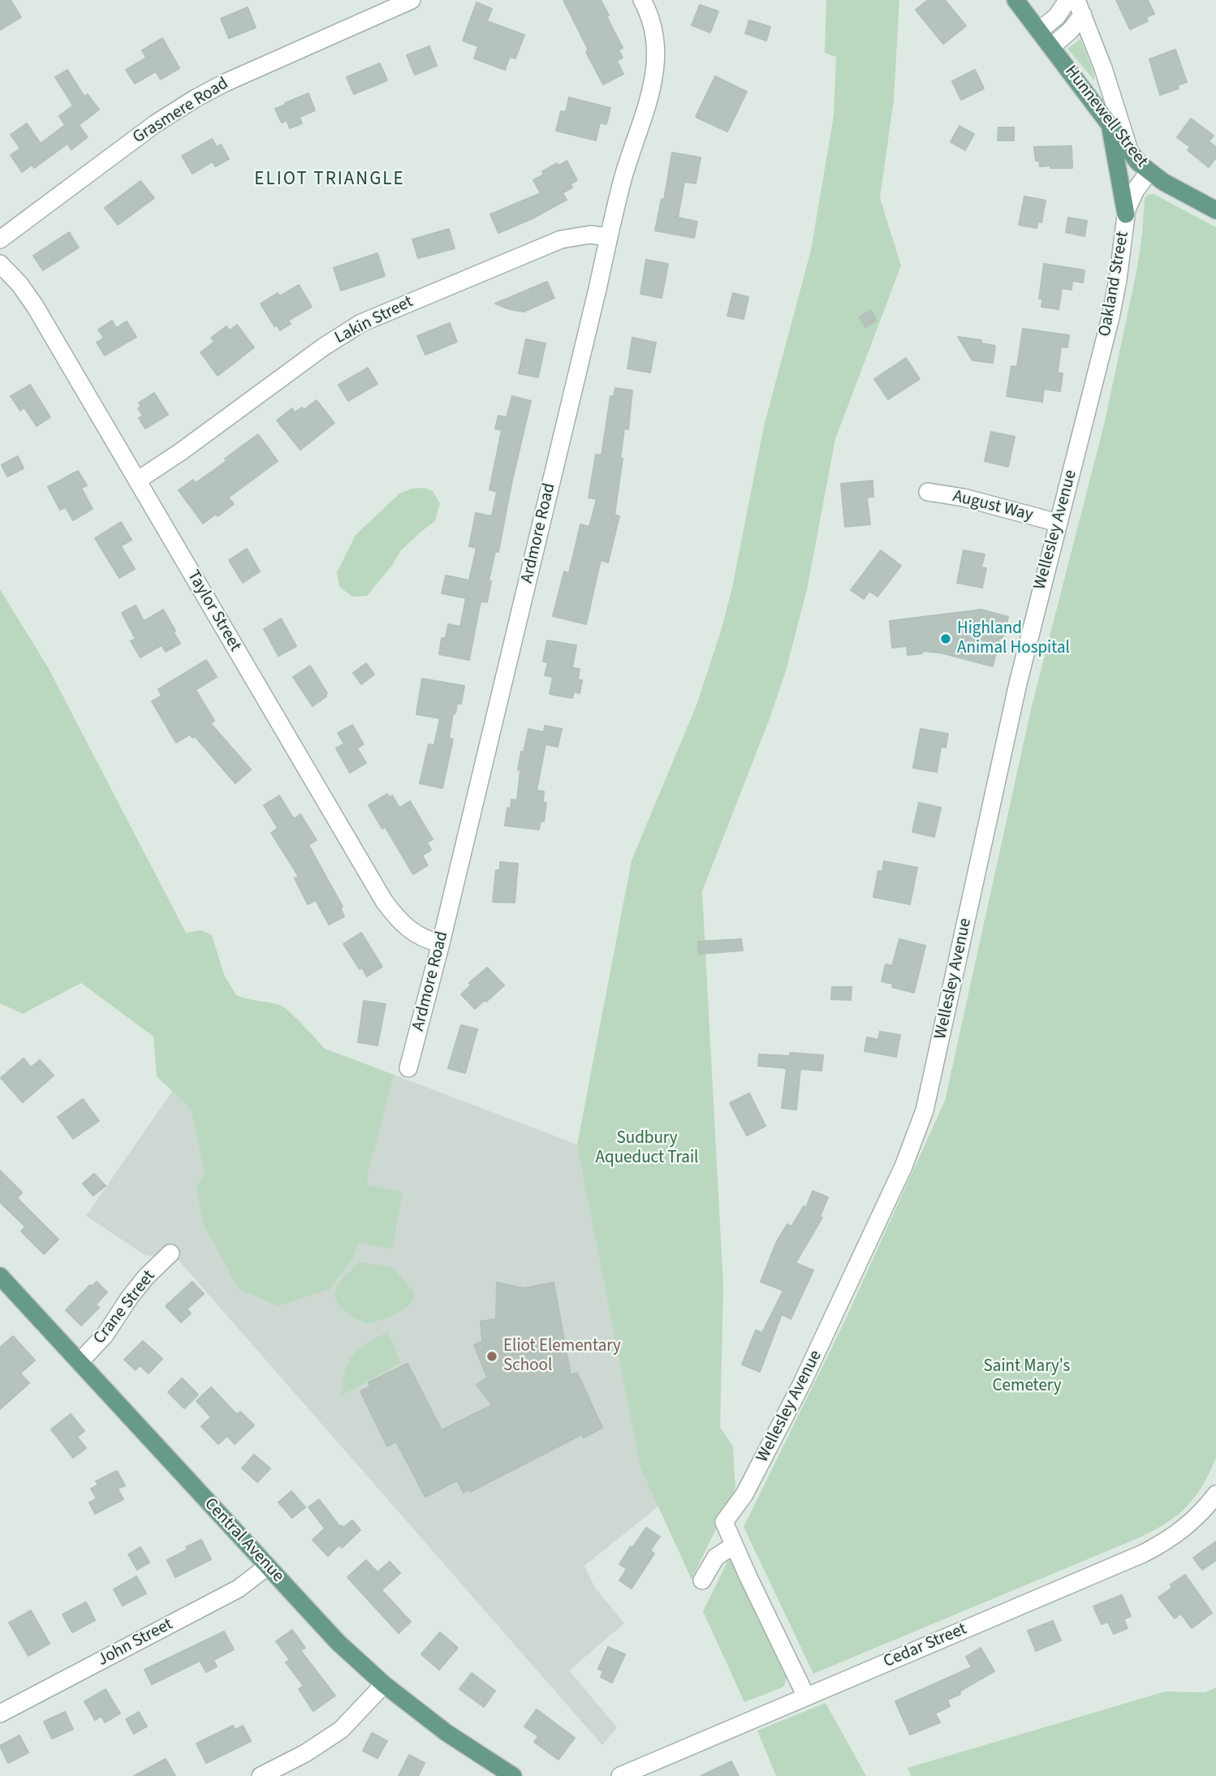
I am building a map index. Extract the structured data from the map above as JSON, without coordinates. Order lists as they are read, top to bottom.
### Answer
{
  "streets": {
    "main road": ["Hunnewell Street", "Central Avenue"],
    "street": [
      "Grasmere Road",
      "Oakland Street",
      "Lakin Street",
      "August Way",
      "Wellesley Avenue",
      "Ardmore Road",
      "Taylor Street",
      "Crane Street",
      "John Street",
      "Cedar Street"
    ]
  },
  "crossings": [
    ["Hunnewell Street", "Oakland Street"],
    ["Oakland Street", "Wellesley Avenue"],
    ["Lakin Street", "Ardmore Road"],
    ["Lakin Street", "Taylor Street"],
    ["August Way", "Wellesley Avenue"],
    ["Ardmore Road", "Taylor Street"],
    ["Crane Street", "Central Avenue"],
    ["Central Avenue", "John Street"]
  ],
  "districts": ["ELIOT TRIANGLE"],
  "parks": ["Sudbury Aqueduct Trail", "Saint Mary's Cemetery"],
  "places": ["Highland Animal Hospital", "Eliot Elementary School"]
}
